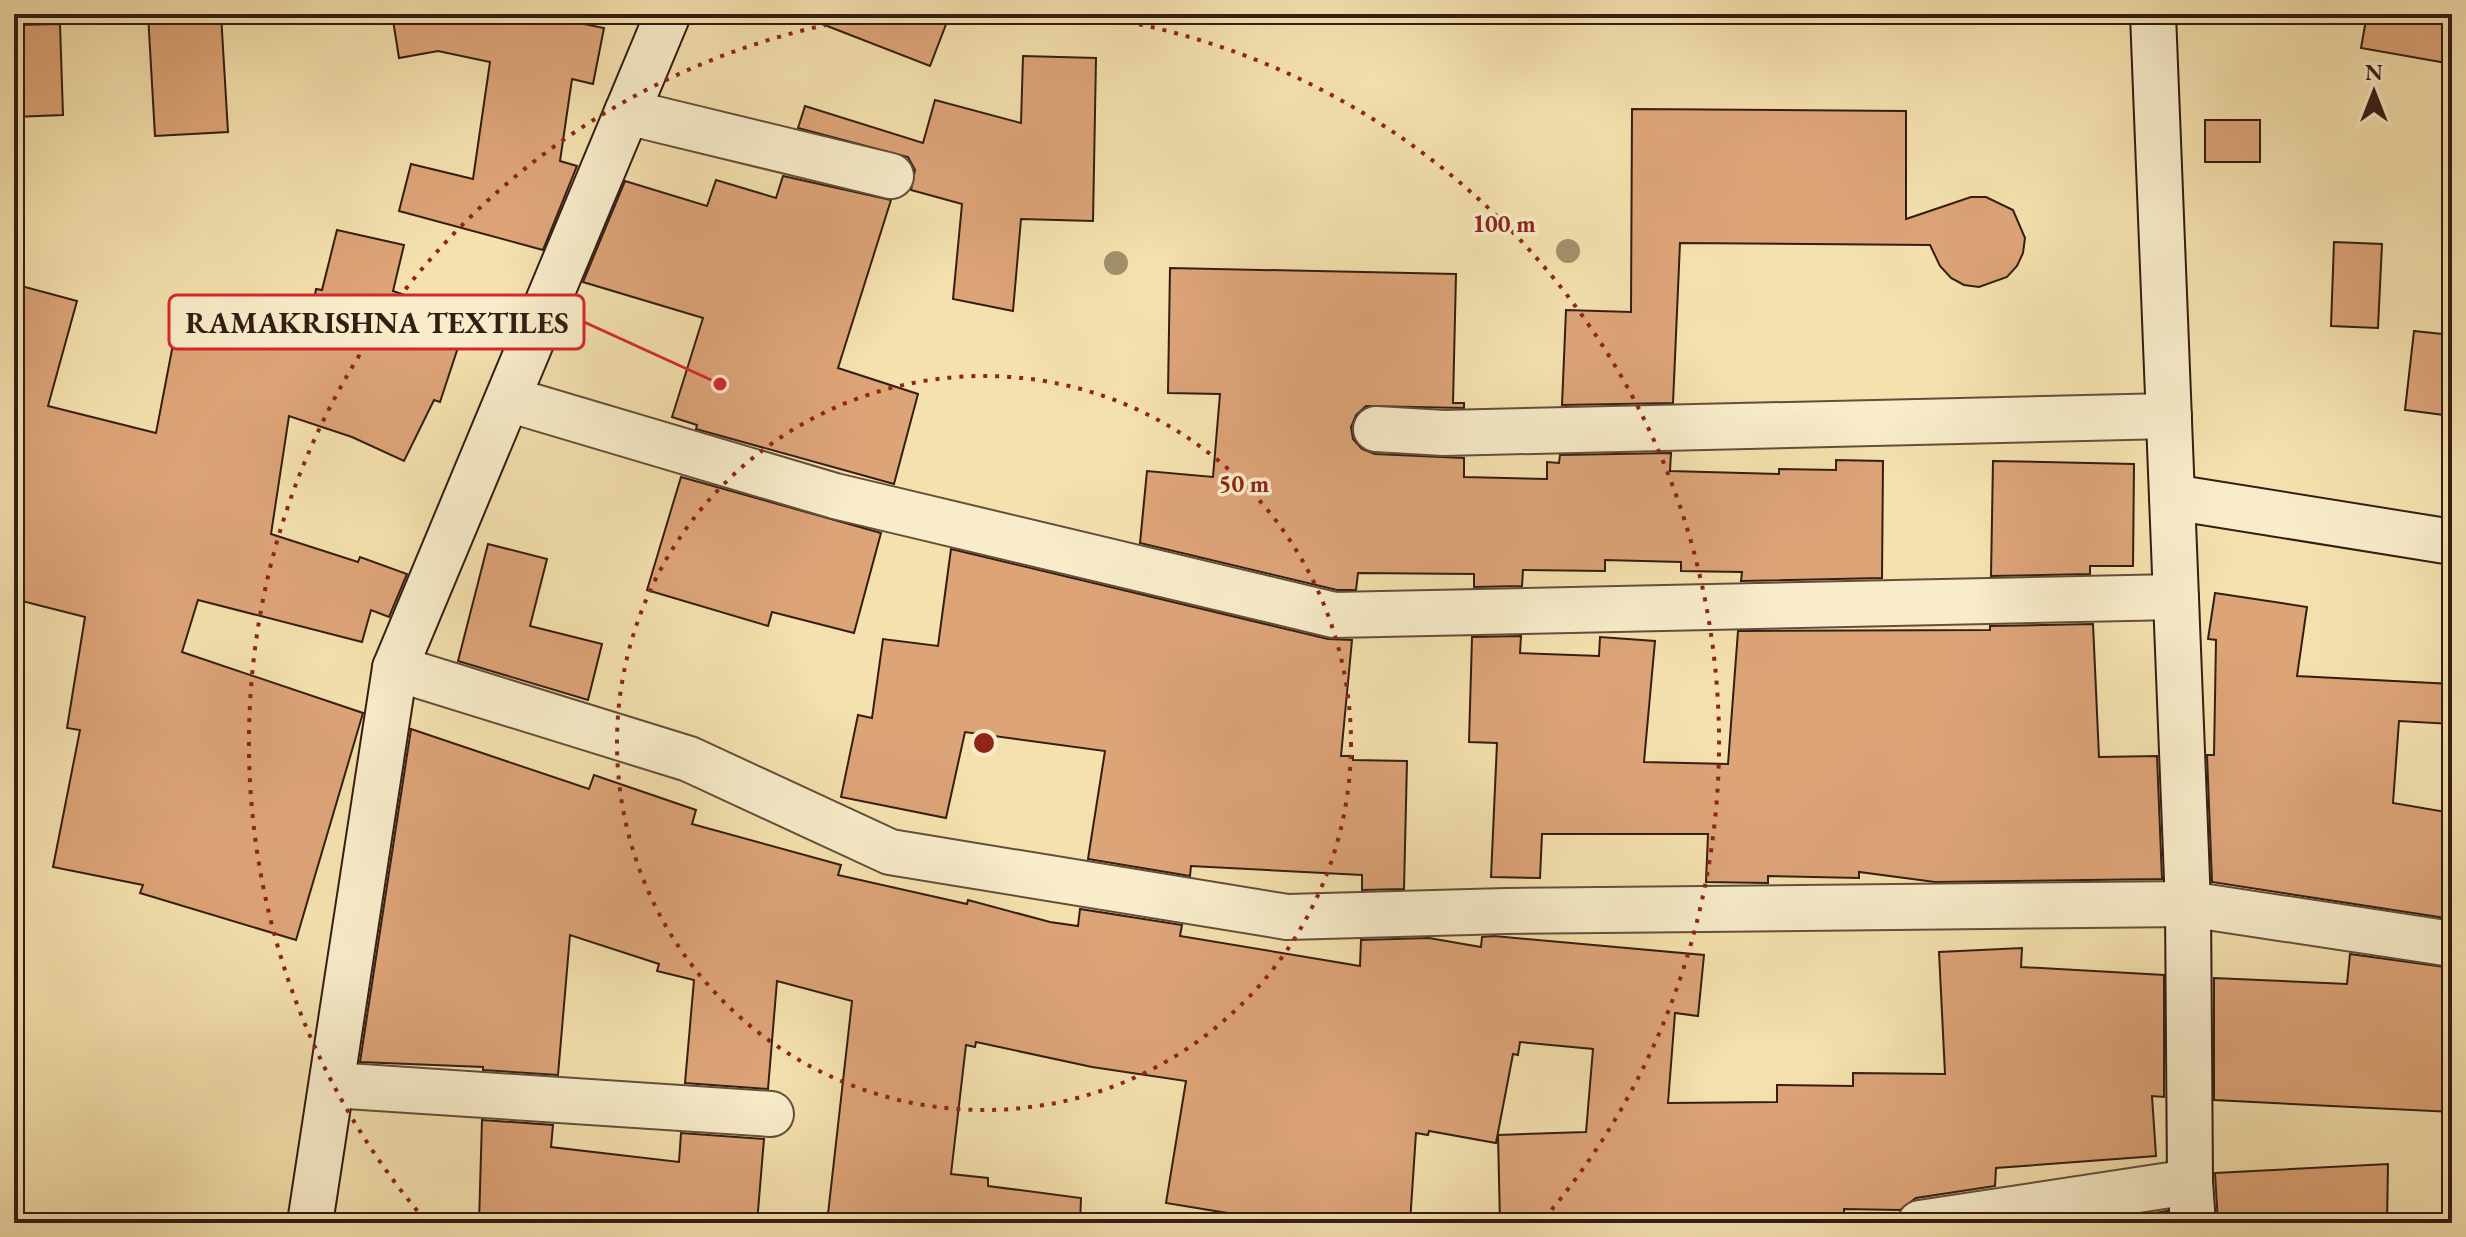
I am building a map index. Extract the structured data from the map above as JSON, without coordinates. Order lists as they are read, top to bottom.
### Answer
{
  "places": ["RAMAKRISHNA TEXTILES"],
  "north": "top",
  "rings": ["100 m", "50 m"]
}
